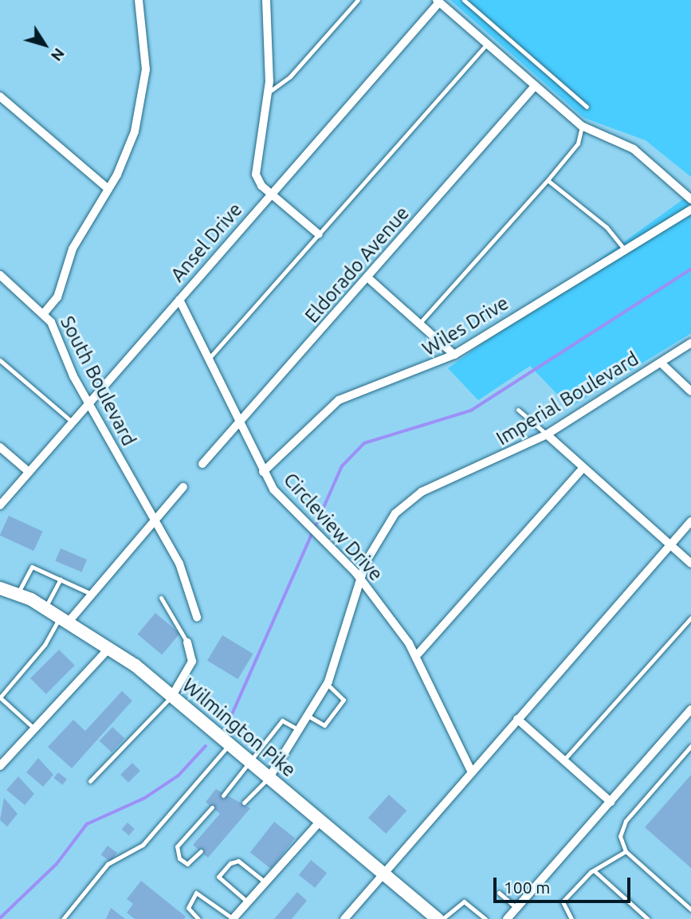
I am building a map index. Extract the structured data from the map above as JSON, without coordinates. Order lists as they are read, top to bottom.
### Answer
{
  "streets": {
    "main road": ["Wilmington Pike"],
    "street": [
      "Ansel Drive",
      "Eldorado Avenue",
      "Wiles Drive",
      "South Boulevard",
      "Imperial Boulevard",
      "Circleview Drive"
    ]
  },
  "crossings": [
    ["Ansel Drive", "South Boulevard"],
    ["Ansel Drive", "Circleview Drive"],
    ["Eldorado Avenue", "Circleview Drive"],
    ["Wiles Drive", "Circleview Drive"],
    ["Imperial Boulevard", "Circleview Drive"],
    ["Imperial Boulevard", "Wilmington Pike"]
  ],
  "scale_bar": "100 m",
  "north": "bottom right"
}
